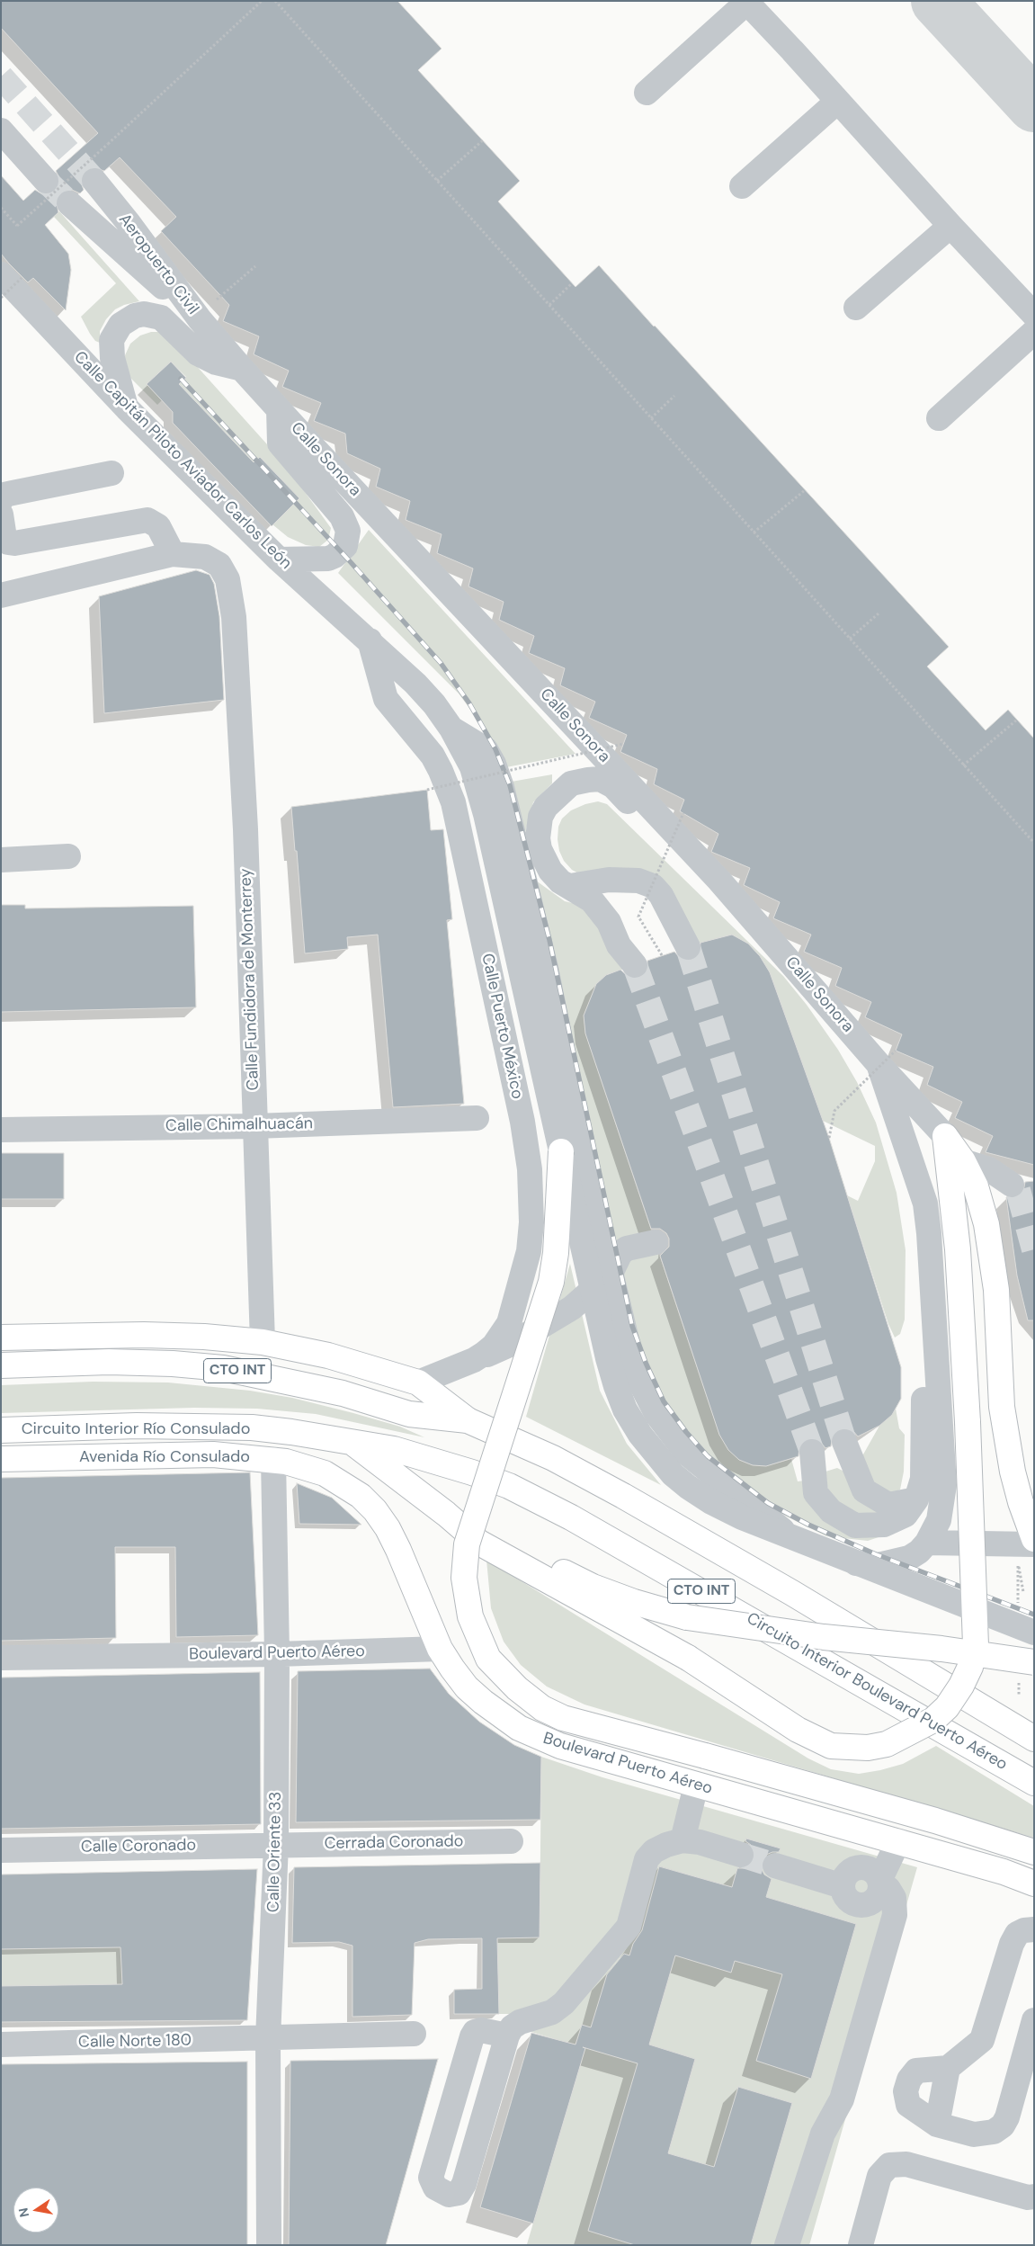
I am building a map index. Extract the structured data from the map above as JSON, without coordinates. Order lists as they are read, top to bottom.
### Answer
{
  "streets": {
    "main road": [
      "CTO INT",
      "Circuito Interior Río Consulado",
      "Avenida Río Consulado",
      "Boulevard Puerto Aéreo",
      "Circuito Interior Boulevard Puerto Aéreo"
    ],
    "street": [
      "Aeropuerto Civil",
      "Calle Sonora",
      "Calle Capitán Piloto Aviador Carlos León",
      "Calle Fundidora de Monterrey",
      "Calle Puerto México",
      "Calle Chimalhuacán",
      "Cerrada Coronado",
      "Calle Coronado",
      "Calle Oriente 33",
      "Calle Norte 180"
    ]
  },
  "crossings": [
    ["Aeropuerto Civil", "Calle Sonora"],
    ["Calle Capitán Piloto Aviador Carlos León", "Calle Puerto México"],
    ["Calle Fundidora de Monterrey", "Calle Chimalhuacán"],
    ["Calle Fundidora de Monterrey", "CTO INT"],
    ["Calle Puerto México", "CTO INT"],
    ["Circuito Interior Río Consulado", "Circuito Interior Boulevard Puerto Aéreo"],
    ["Avenida Río Consulado", "Boulevard Puerto Aéreo"],
    ["Avenida Río Consulado", "Calle Oriente 33"],
    ["Boulevard Puerto Aéreo", "Calle Oriente 33"],
    ["Cerrada Coronado", "Calle Coronado"],
    ["Cerrada Coronado", "Calle Oriente 33"],
    ["Calle Coronado", "Calle Oriente 33"],
    ["Calle Oriente 33", "Calle Norte 180"]
  ],
  "north": "left"
}
